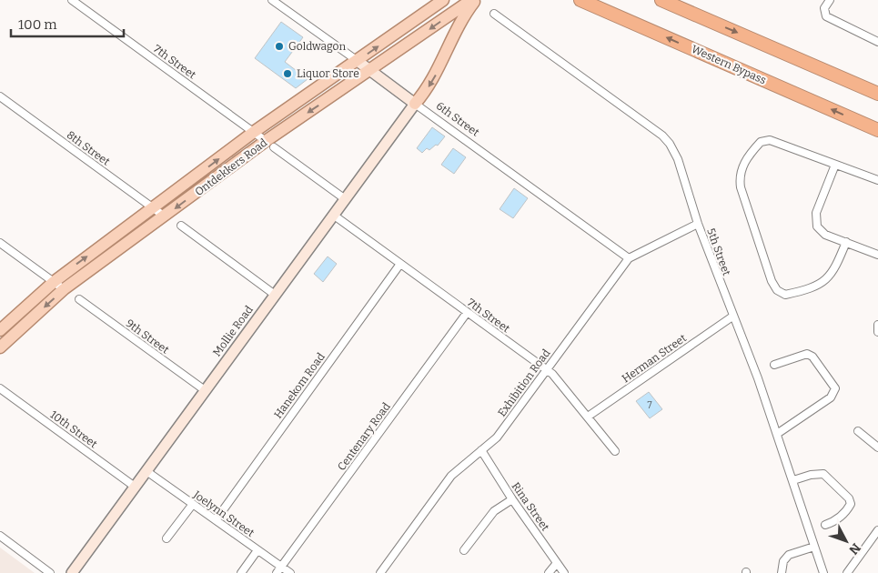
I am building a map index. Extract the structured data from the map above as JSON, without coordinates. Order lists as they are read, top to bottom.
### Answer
{
  "streets": {
    "highway": ["Western Bypass"],
    "main road": ["6th Street", "Ontdekkers Road", "Mollie Road"],
    "street": [
      "7th Street",
      "8th Street",
      "5th Street",
      "9th Street",
      "Herman Street",
      "Exhibition Road",
      "Hanekom Road",
      "10th Street",
      "Centenary Road",
      "Rina Street",
      "Joelynn Street"
    ]
  },
  "crossings": [
    ["7th Street", "Ontdekkers Road"],
    ["7th Street", "Mollie Road"],
    ["7th Street", "Herman Street"],
    ["7th Street", "Exhibition Road"],
    ["7th Street", "Hanekom Road"],
    ["7th Street", "Centenary Road"],
    ["6th Street", "Ontdekkers Road"],
    ["6th Street", "Mollie Road"],
    ["6th Street", "Exhibition Road"],
    ["8th Street", "Ontdekkers Road"],
    ["5th Street", "Herman Street"],
    ["5th Street", "Exhibition Road"],
    ["Mollie Road", "9th Street"],
    ["Mollie Road", "10th Street"],
    ["Mollie Road", "Joelynn Street"],
    ["Exhibition Road", "Rina Street"],
    ["Hanekom Road", "Joelynn Street"],
    ["Centenary Road", "Joelynn Street"]
  ],
  "places": ["Goldwagon", "Liquor Store"],
  "house_numbers": ["7"],
  "scale_bar": "100 m",
  "north": "bottom right"
}
